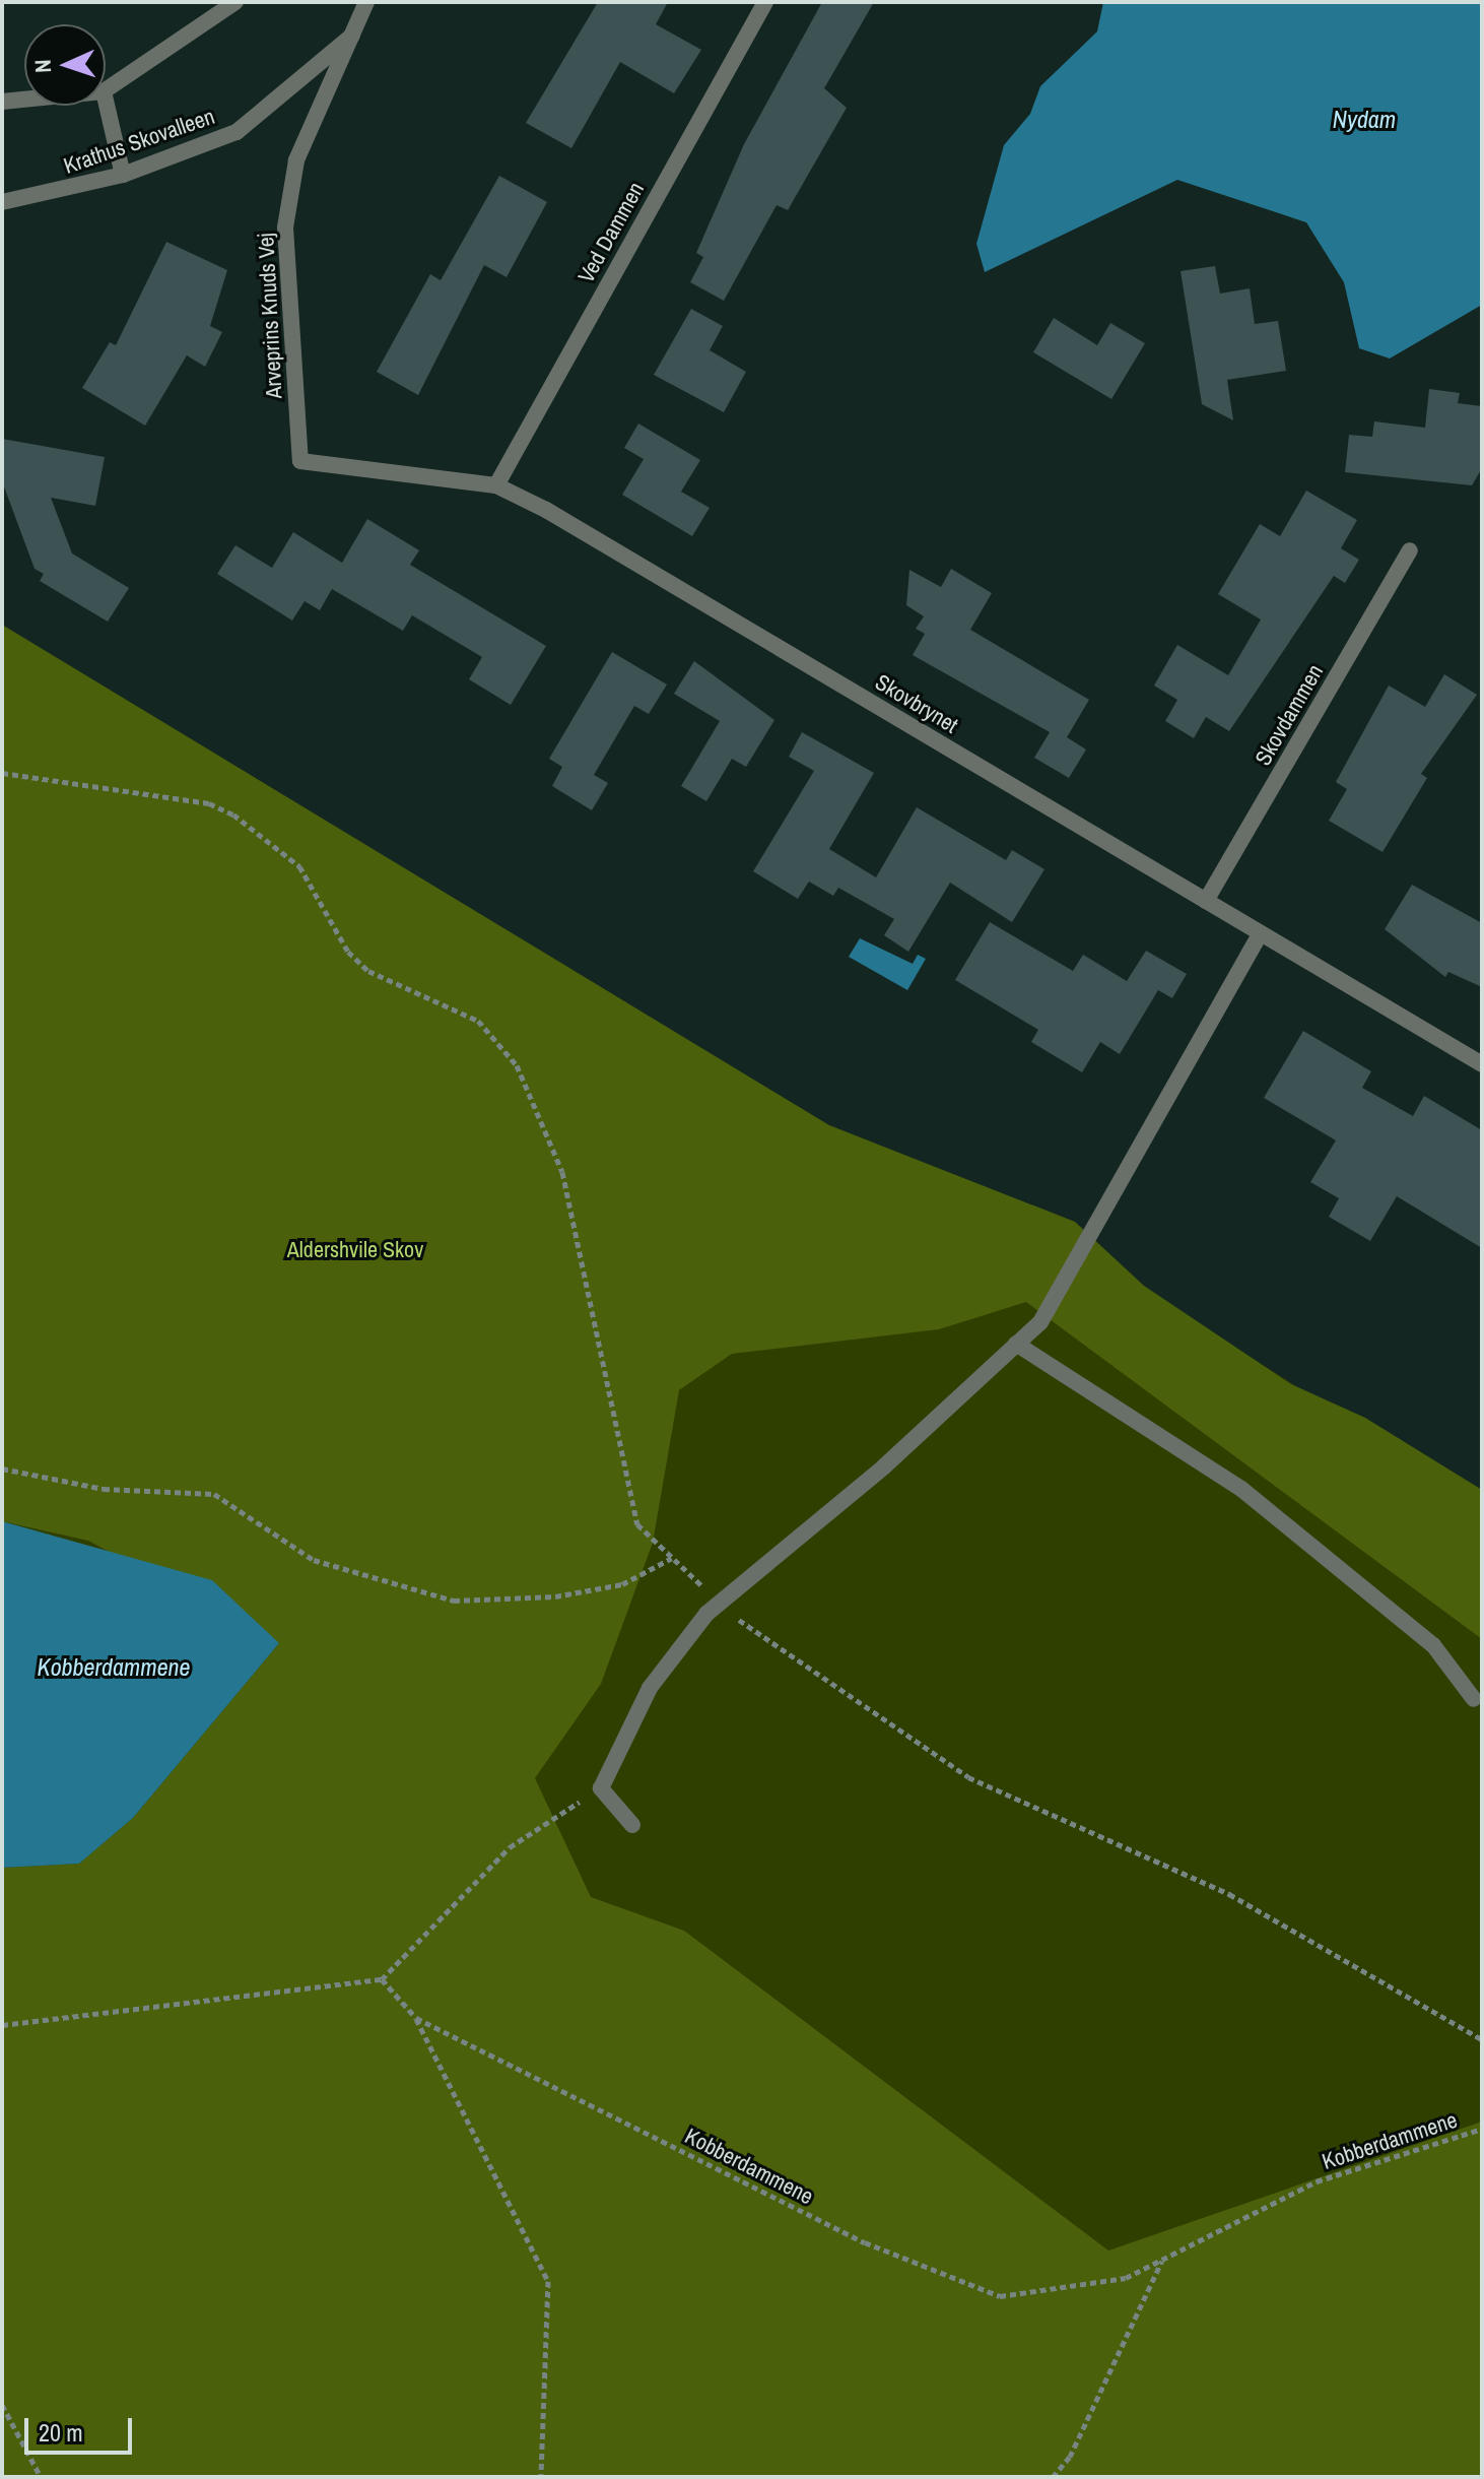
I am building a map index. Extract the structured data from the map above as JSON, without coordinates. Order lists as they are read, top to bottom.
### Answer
{
  "streets": {
    "street": [
      "Krathus Skovalleen",
      "Ved Dammen",
      "Arveprins Knuds Vej",
      "Skovbrynet",
      "Skovdammen"
    ],
    "path": ["Kobberdammene"]
  },
  "crossings": [
    ["Krathus Skovalleen", "Arveprins Knuds Vej"],
    ["Ved Dammen", "Skovbrynet"],
    ["Arveprins Knuds Vej", "Skovbrynet"],
    ["Skovbrynet", "Skovdammen"]
  ],
  "water": ["Nydam", "Kobberdammene"],
  "parks": ["Aldershvile Skov"],
  "scale_bar": "20 m",
  "north": "left"
}
